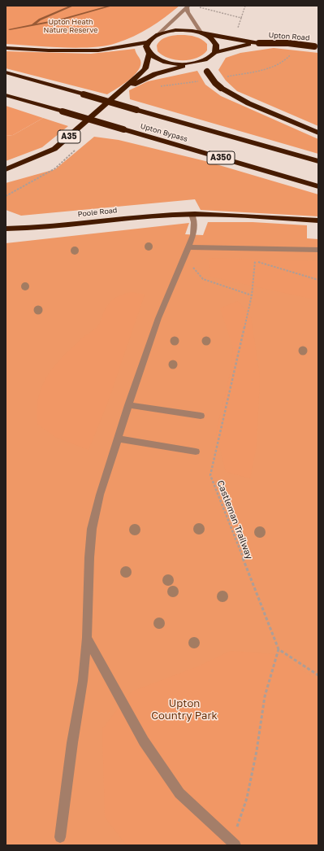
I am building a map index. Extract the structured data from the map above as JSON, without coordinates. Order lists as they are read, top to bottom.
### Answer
{
  "streets": {
    "highway": [
      "Upton Road",
      "Upton Bypass",
      "A35",
      "A350",
      "Poole Road"
    ],
    "path": ["Castleman Trailway"]
  },
  "parks": ["Upton Heath Nature Reserve", "Upton Country Park"]
}
